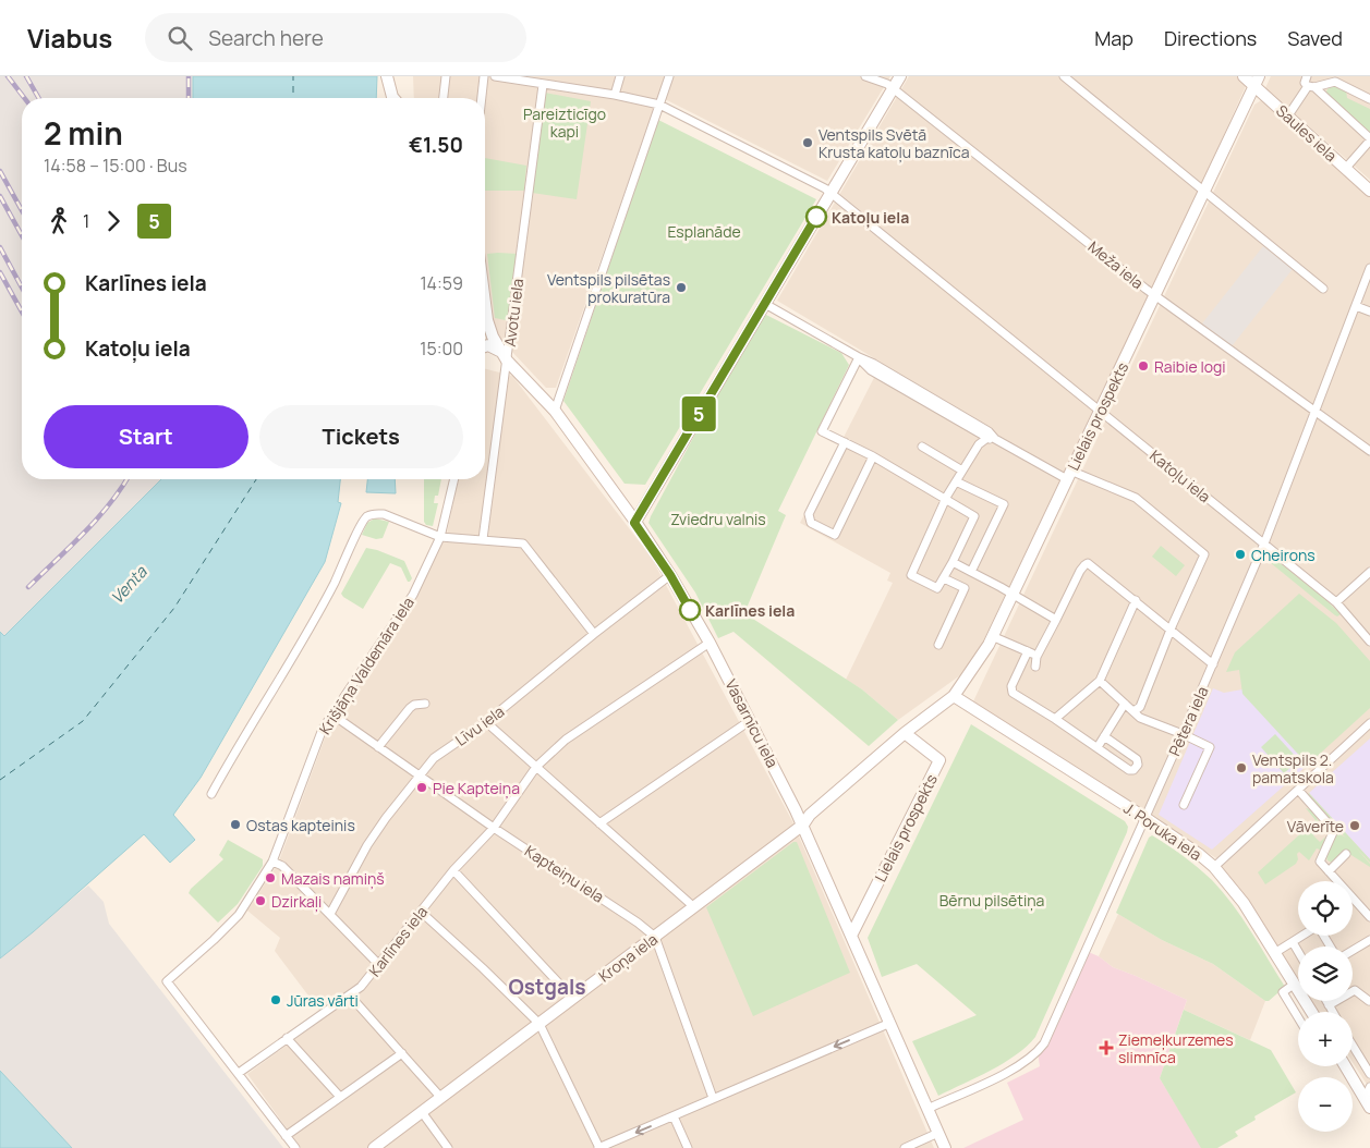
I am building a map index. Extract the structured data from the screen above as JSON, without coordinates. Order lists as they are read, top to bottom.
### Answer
{
  "streets": {
    "street": [
      "Saules iela",
      "Meža iela",
      "Avotu iela",
      "Lielais prospekts",
      "Katoļu iela",
      "Krišjāņa Valdemāra iela",
      "Pētera iela",
      "Vasarnīcu iela",
      "Līvu iela",
      "J. Poruka iela",
      "Kapteiņu iela",
      "Karlīnes iela",
      "Kroņa iela"
    ]
  },
  "crossings": [
    ["Saules iela", "Lielais prospekts"],
    ["Meža iela", "Lielais prospekts"],
    ["Meža iela", "Pētera iela"],
    ["Avotu iela", "Katoļu iela"],
    ["Avotu iela", "Vasarnīcu iela"],
    ["Lielais prospekts", "Katoļu iela"],
    ["Lielais prospekts", "Vasarnīcu iela"],
    ["Lielais prospekts", "J. Poruka iela"],
    ["Lielais prospekts", "Kroņa iela"],
    ["Katoļu iela", "Pētera iela"],
    ["Krišjāņa Valdemāra iela", "Kapteiņu iela"],
    ["Krišjāņa Valdemāra iela", "Karlīnes iela"],
    ["Pētera iela", "Vasarnīcu iela"],
    ["Pētera iela", "J. Poruka iela"],
    ["Vasarnīcu iela", "Līvu iela"],
    ["Vasarnīcu iela", "Karlīnes iela"],
    ["Vasarnīcu iela", "Kroņa iela"],
    ["Līvu iela", "Kapteiņu iela"],
    ["Kapteiņu iela", "Karlīnes iela"],
    ["Kapteiņu iela", "Kroņa iela"]
  ],
  "districts": ["Ostgals"],
  "water": ["Venta"],
  "parks": [
    "Pareizticīgo kapi",
    "Esplanāde",
    "Zviedru valnis",
    "Bērnu pilsētiņa"
  ],
  "places": {
    "other": [
      "Ventspils Svētā Krusta katoļu baznīca",
      "Katoļu iela",
      "Ventspils pilsētas prokuratūra",
      "Raibie logi",
      "Cheirons",
      "Karlīnes iela",
      "Ventspils 2. pamatskola",
      "Pie Kapteiņa",
      "Ostas kapteinis",
      "Vāverīte",
      "Mazais namiņš",
      "Dzirkaļi",
      "Jūras vārti"
    ],
    "health": ["Ziemeļkurzemes slimnīca"]
  },
  "lines": ["bus line 5"],
  "page": {
    "header": "Viabus",
    "search": "Search here",
    "nav": ["Map", "Directions", "Saved"],
    "on_map": "5",
    "heading": ["2 min", "14:58 – 15:00 · Bus", "€1.50"],
    "legs": ["1", "5"],
    "list": [
      {
        "name": "Karlīnes iela",
        "value": "14:59"
      },
      {
        "name": "Katoļu iela",
        "value": "15:00"
      }
    ],
    "buttons": ["Start", "Tickets"],
    "map_buttons": ["+", "−"]
  }
}
